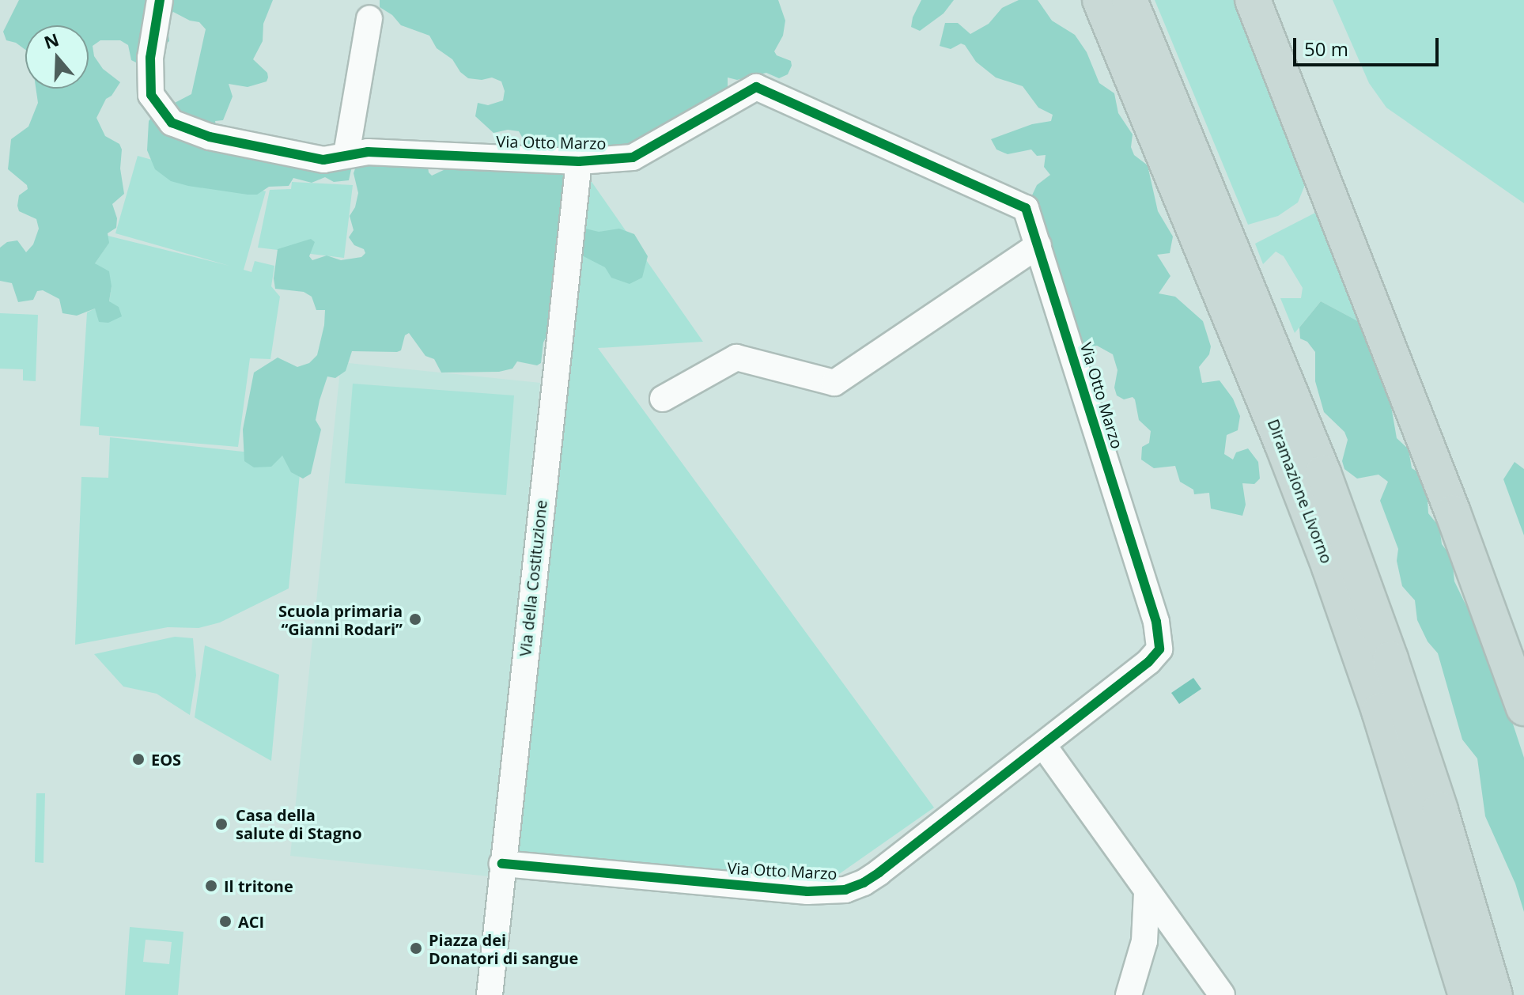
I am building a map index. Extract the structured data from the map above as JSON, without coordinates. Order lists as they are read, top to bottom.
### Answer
{
  "streets": {
    "highway": ["Diramazione Livorno"],
    "street": ["Via Otto Marzo", "Via della Costituzione"]
  },
  "crossings": [
    ["Via Otto Marzo", "Via della Costituzione"]
  ],
  "places": [
    "Scuola primaria “Gianni Rodari”",
    "EOS",
    "Casa della salute di Stagno",
    "Il tritone",
    "ACI",
    "Piazza dei Donatori di sangue"
  ],
  "scale_bar": "50 m",
  "north": "top"
}
